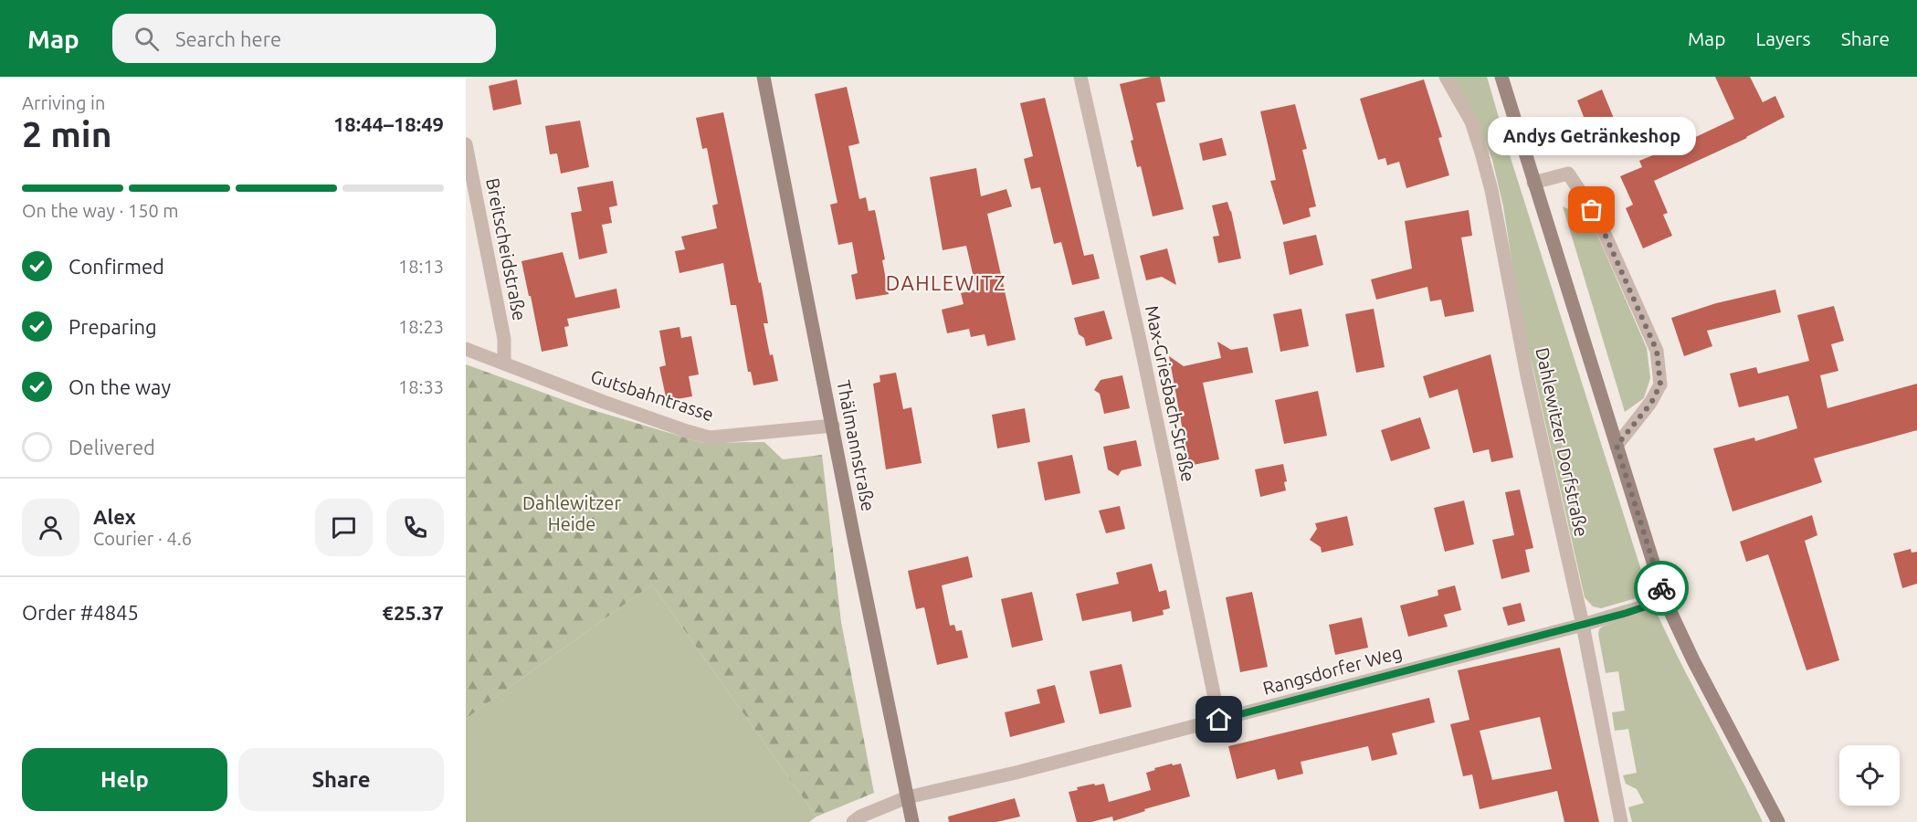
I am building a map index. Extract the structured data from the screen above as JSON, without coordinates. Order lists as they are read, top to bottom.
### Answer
{
  "streets": {
    "street": [
      "Breitscheidstraße",
      "Max-Griesbach-Straße",
      "Gutsbahntrasse",
      "Dahlewitzer Dorfstraße",
      "Thälmannstraße",
      "Rangsdorfer Weg"
    ]
  },
  "crossings": [
    ["Breitscheidstraße", "Gutsbahntrasse"],
    ["Max-Griesbach-Straße", "Rangsdorfer Weg"],
    ["Gutsbahntrasse", "Thälmannstraße"],
    ["Dahlewitzer Dorfstraße", "Rangsdorfer Weg"],
    ["Thälmannstraße", "Rangsdorfer Weg"]
  ],
  "districts": ["DAHLEWITZ"],
  "parks": ["Dahlewitzer Heide"],
  "places": ["Andys Getränkeshop"],
  "page": {
    "header": "Map",
    "search": "Search here",
    "nav": ["Map", "Layers", "Share"],
    "heading": ["2 min", "Arriving in", "18:44–18:49"],
    "panel": [
      "Alex",
      "Courier · 4.6",
      "Order #4845",
      "€25.37"
    ],
    "bubble": "Andys Getränkeshop",
    "bar": "On the way · 150 m",
    "list": [
      ["Confirmed", "18:13"],
      ["Preparing", "18:23"],
      ["On the way", "18:33"],
      "Delivered"
    ],
    "buttons": ["Help", "Share"]
  }
}
